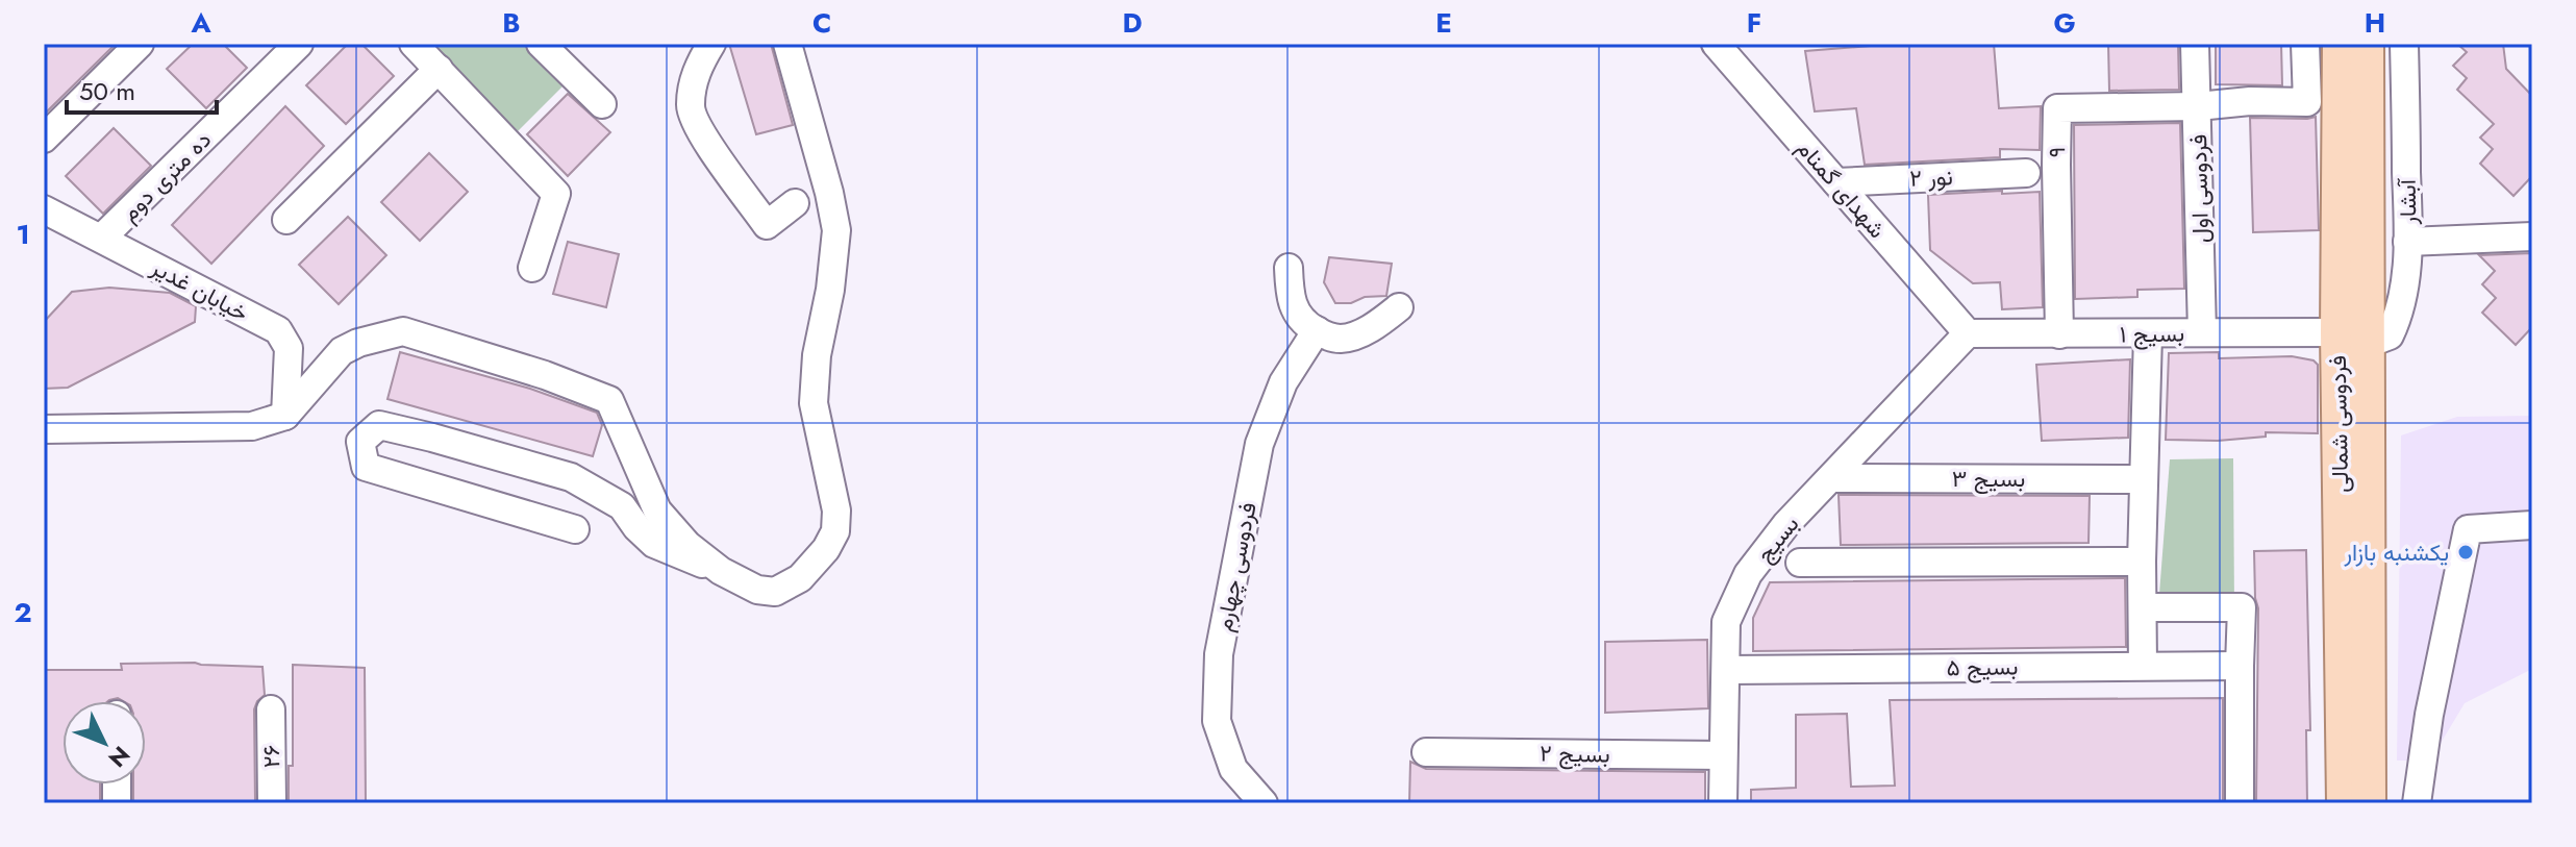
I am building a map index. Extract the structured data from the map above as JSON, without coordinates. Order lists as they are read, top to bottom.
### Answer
{
  "streets": {
    "main road": ["فردوسی شمالی"],
    "street": [
      "۹",
      "ده متری دوم",
      "نور ۲",
      "شهدای گمنام",
      "فردوسی اول",
      "آبشار",
      "خیابان غدیر",
      "بسیج ۱",
      "بسیج ۳",
      "بسیج",
      "فردوسی چهارم",
      "بسیج ۵",
      "بسیج ۲",
      "۲۶"
    ]
  },
  "crossings": [
    ["۹", "فردوسی اول"],
    ["۹", "بسیج ۱"],
    ["ده متری دوم", "خیابان غدیر"],
    ["نور ۲", "شهدای گمنام"],
    ["شهدای گمنام", "بسیج ۱"],
    ["شهدای گمنام", "بسیج"],
    ["فردوسی اول", "بسیج ۱"],
    ["آبشار", "بسیج ۱"],
    ["آبشار", "فردوسی شمالی"],
    ["بسیج ۱", "فردوسی شمالی"],
    ["بسیج ۱", "بسیج"],
    ["بسیج ۳", "بسیج"],
    ["بسیج", "بسیج ۵"],
    ["بسیج", "بسیج ۲"]
  ],
  "places": ["یکشنبه بازار"],
  "scale_bar": "50 m",
  "north": "bottom right",
  "grid": {
    "columns": [
      "A",
      "B",
      "C",
      "D",
      "E",
      "F",
      "G",
      "H"
    ],
    "rows": ["1", "2"]
  }
}
